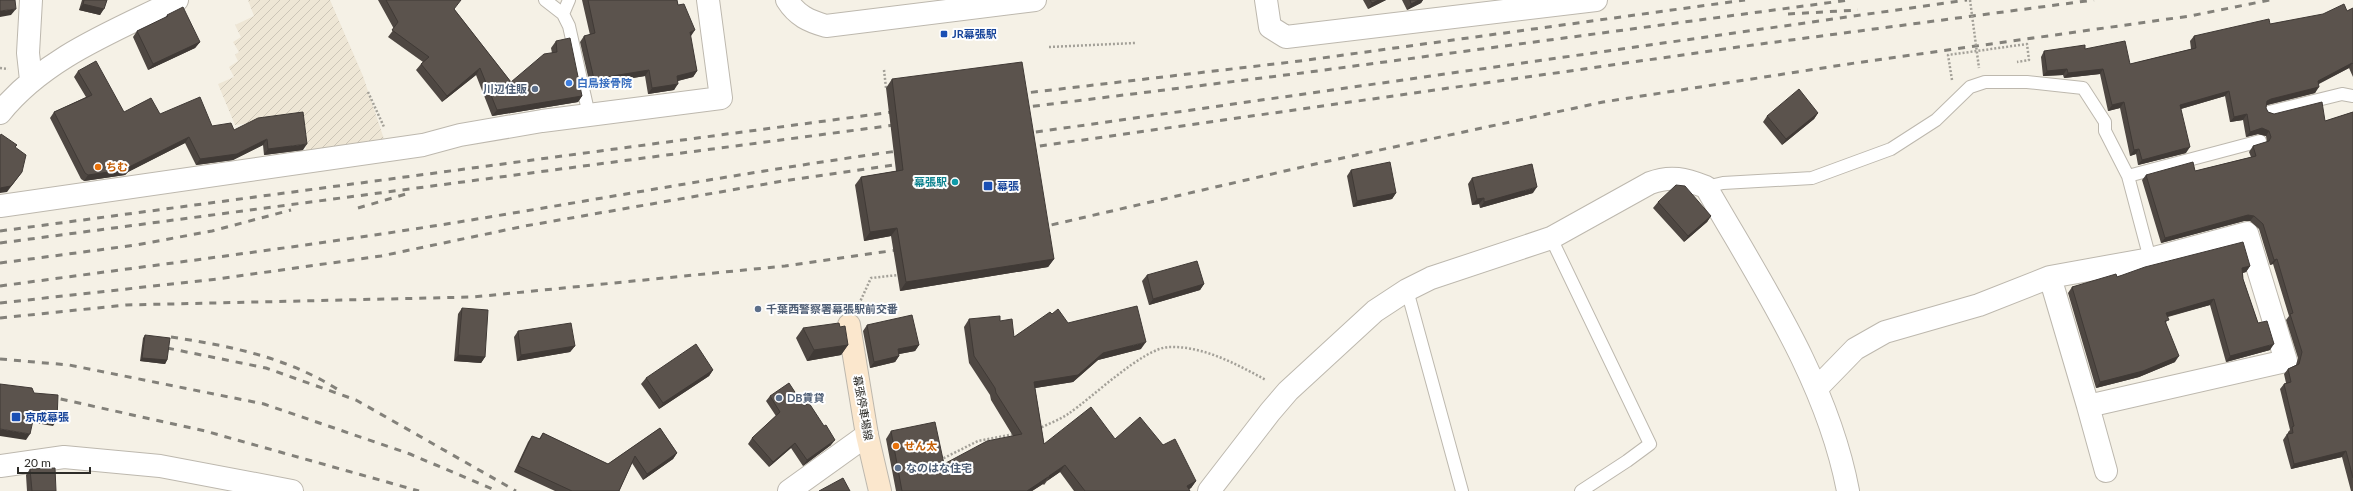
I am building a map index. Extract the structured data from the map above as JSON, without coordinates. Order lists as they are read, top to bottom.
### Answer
{
  "streets": {
    "main road": ["幕張停車場線"]
  },
  "places": {
    "transit": ["JR幕張駅", "幕張", "京成幕張"],
    "other": [
      "白鳥接骨院",
      "川辺住販",
      "ちむ",
      "幕張駅",
      "千葉西警察署幕張駅前交番",
      "DB賃貸",
      "せん太",
      "なのはな住宅"
    ]
  },
  "scale_bar": "20 m"
}
